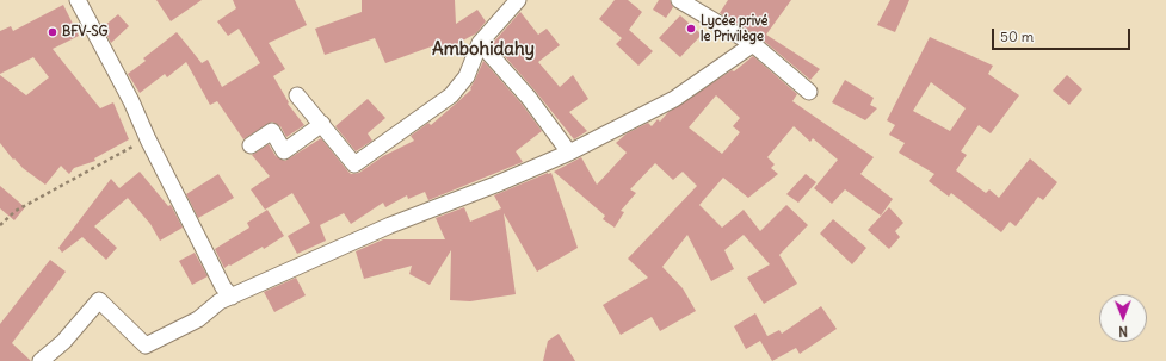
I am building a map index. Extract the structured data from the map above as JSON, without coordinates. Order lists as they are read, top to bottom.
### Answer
{
  "districts": ["Ambohidahy"],
  "places": ["Lycée privé le Privilège", "BFV-SG"],
  "scale_bar": "50 m",
  "north": "bottom"
}
